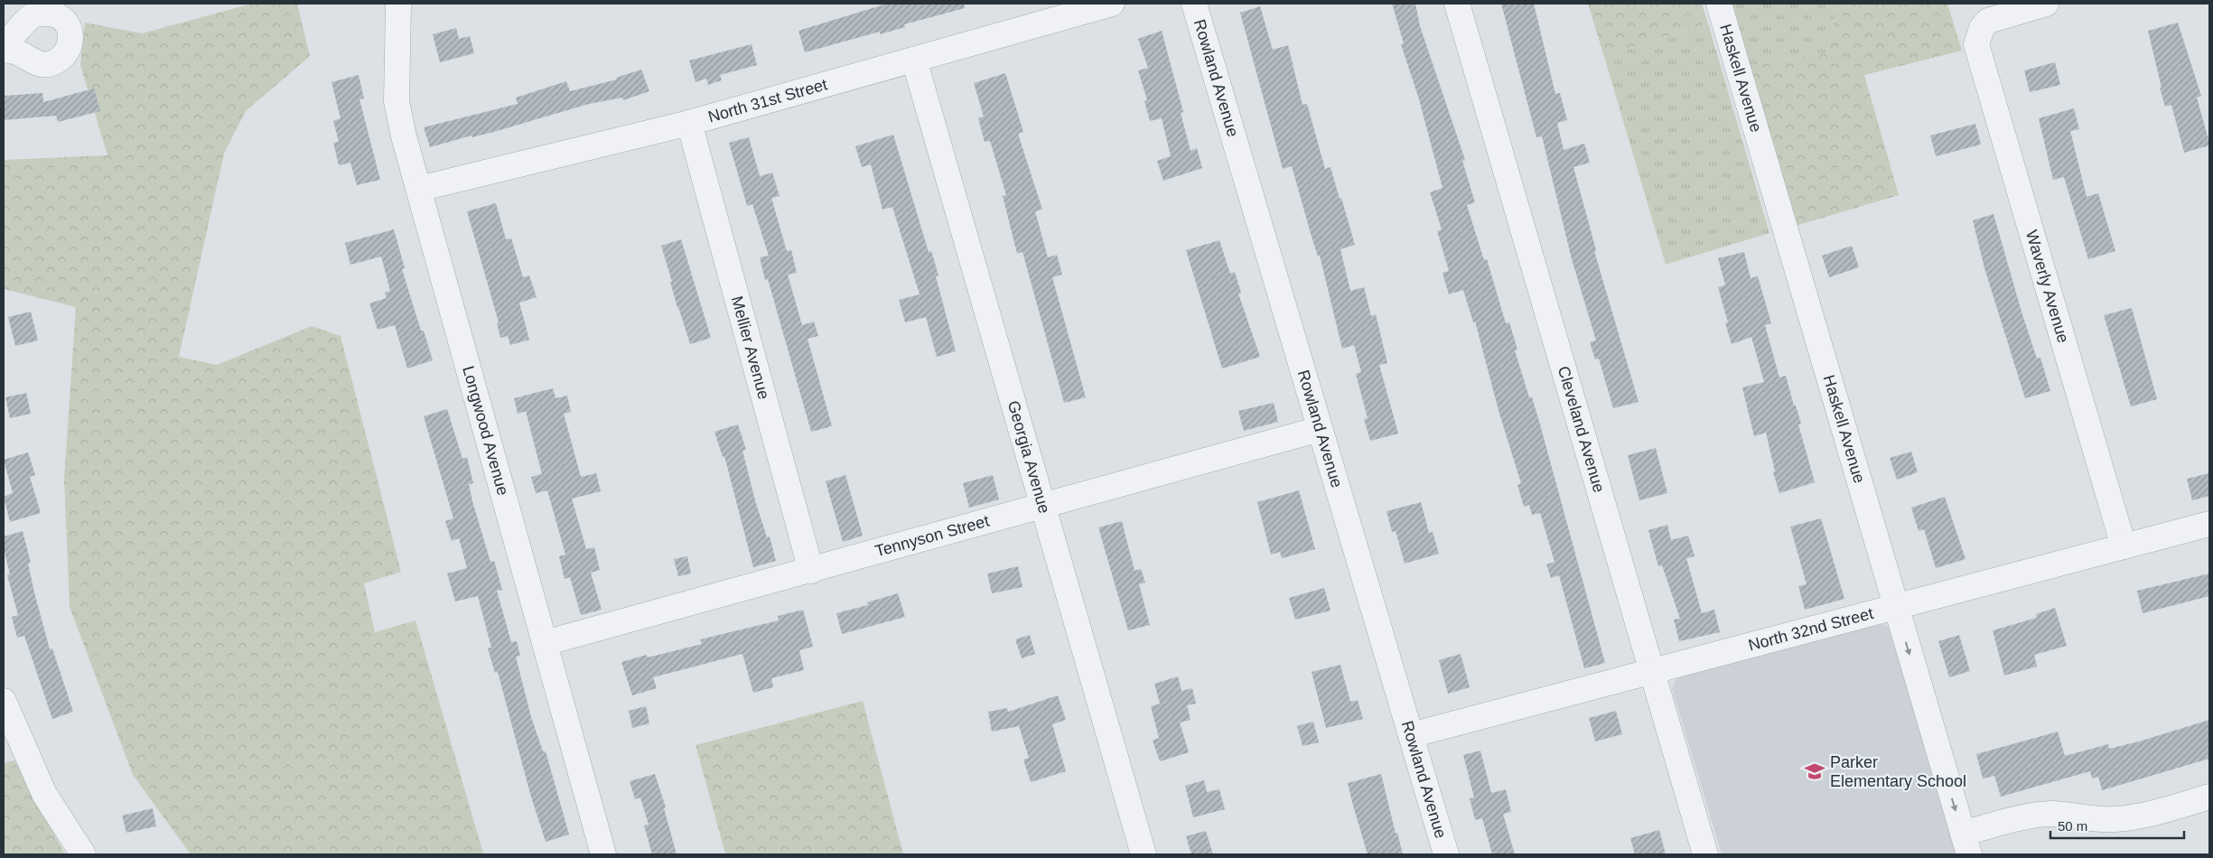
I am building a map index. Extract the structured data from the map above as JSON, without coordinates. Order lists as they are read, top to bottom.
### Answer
{
  "streets": {
    "street": [
      "Rowland Avenue",
      "Haskell Avenue",
      "North 31st Street",
      "Waverly Avenue",
      "Mellier Avenue",
      "Cleveland Avenue",
      "Longwood Avenue",
      "Georgia Avenue",
      "Tennyson Street",
      "North 32nd Street"
    ]
  },
  "crossings": [
    ["Rowland Avenue", "Tennyson Street"],
    ["Rowland Avenue", "North 32nd Street"],
    ["Haskell Avenue", "North 32nd Street"],
    ["North 31st Street", "Mellier Avenue"],
    ["North 31st Street", "Longwood Avenue"],
    ["North 31st Street", "Georgia Avenue"],
    ["Waverly Avenue", "North 32nd Street"],
    ["Mellier Avenue", "Tennyson Street"],
    ["Cleveland Avenue", "North 32nd Street"],
    ["Longwood Avenue", "Tennyson Street"],
    ["Georgia Avenue", "Tennyson Street"]
  ],
  "places": {
    "school or university": ["Parker Elementary School"]
  },
  "scale_bar": "50 m"
}
